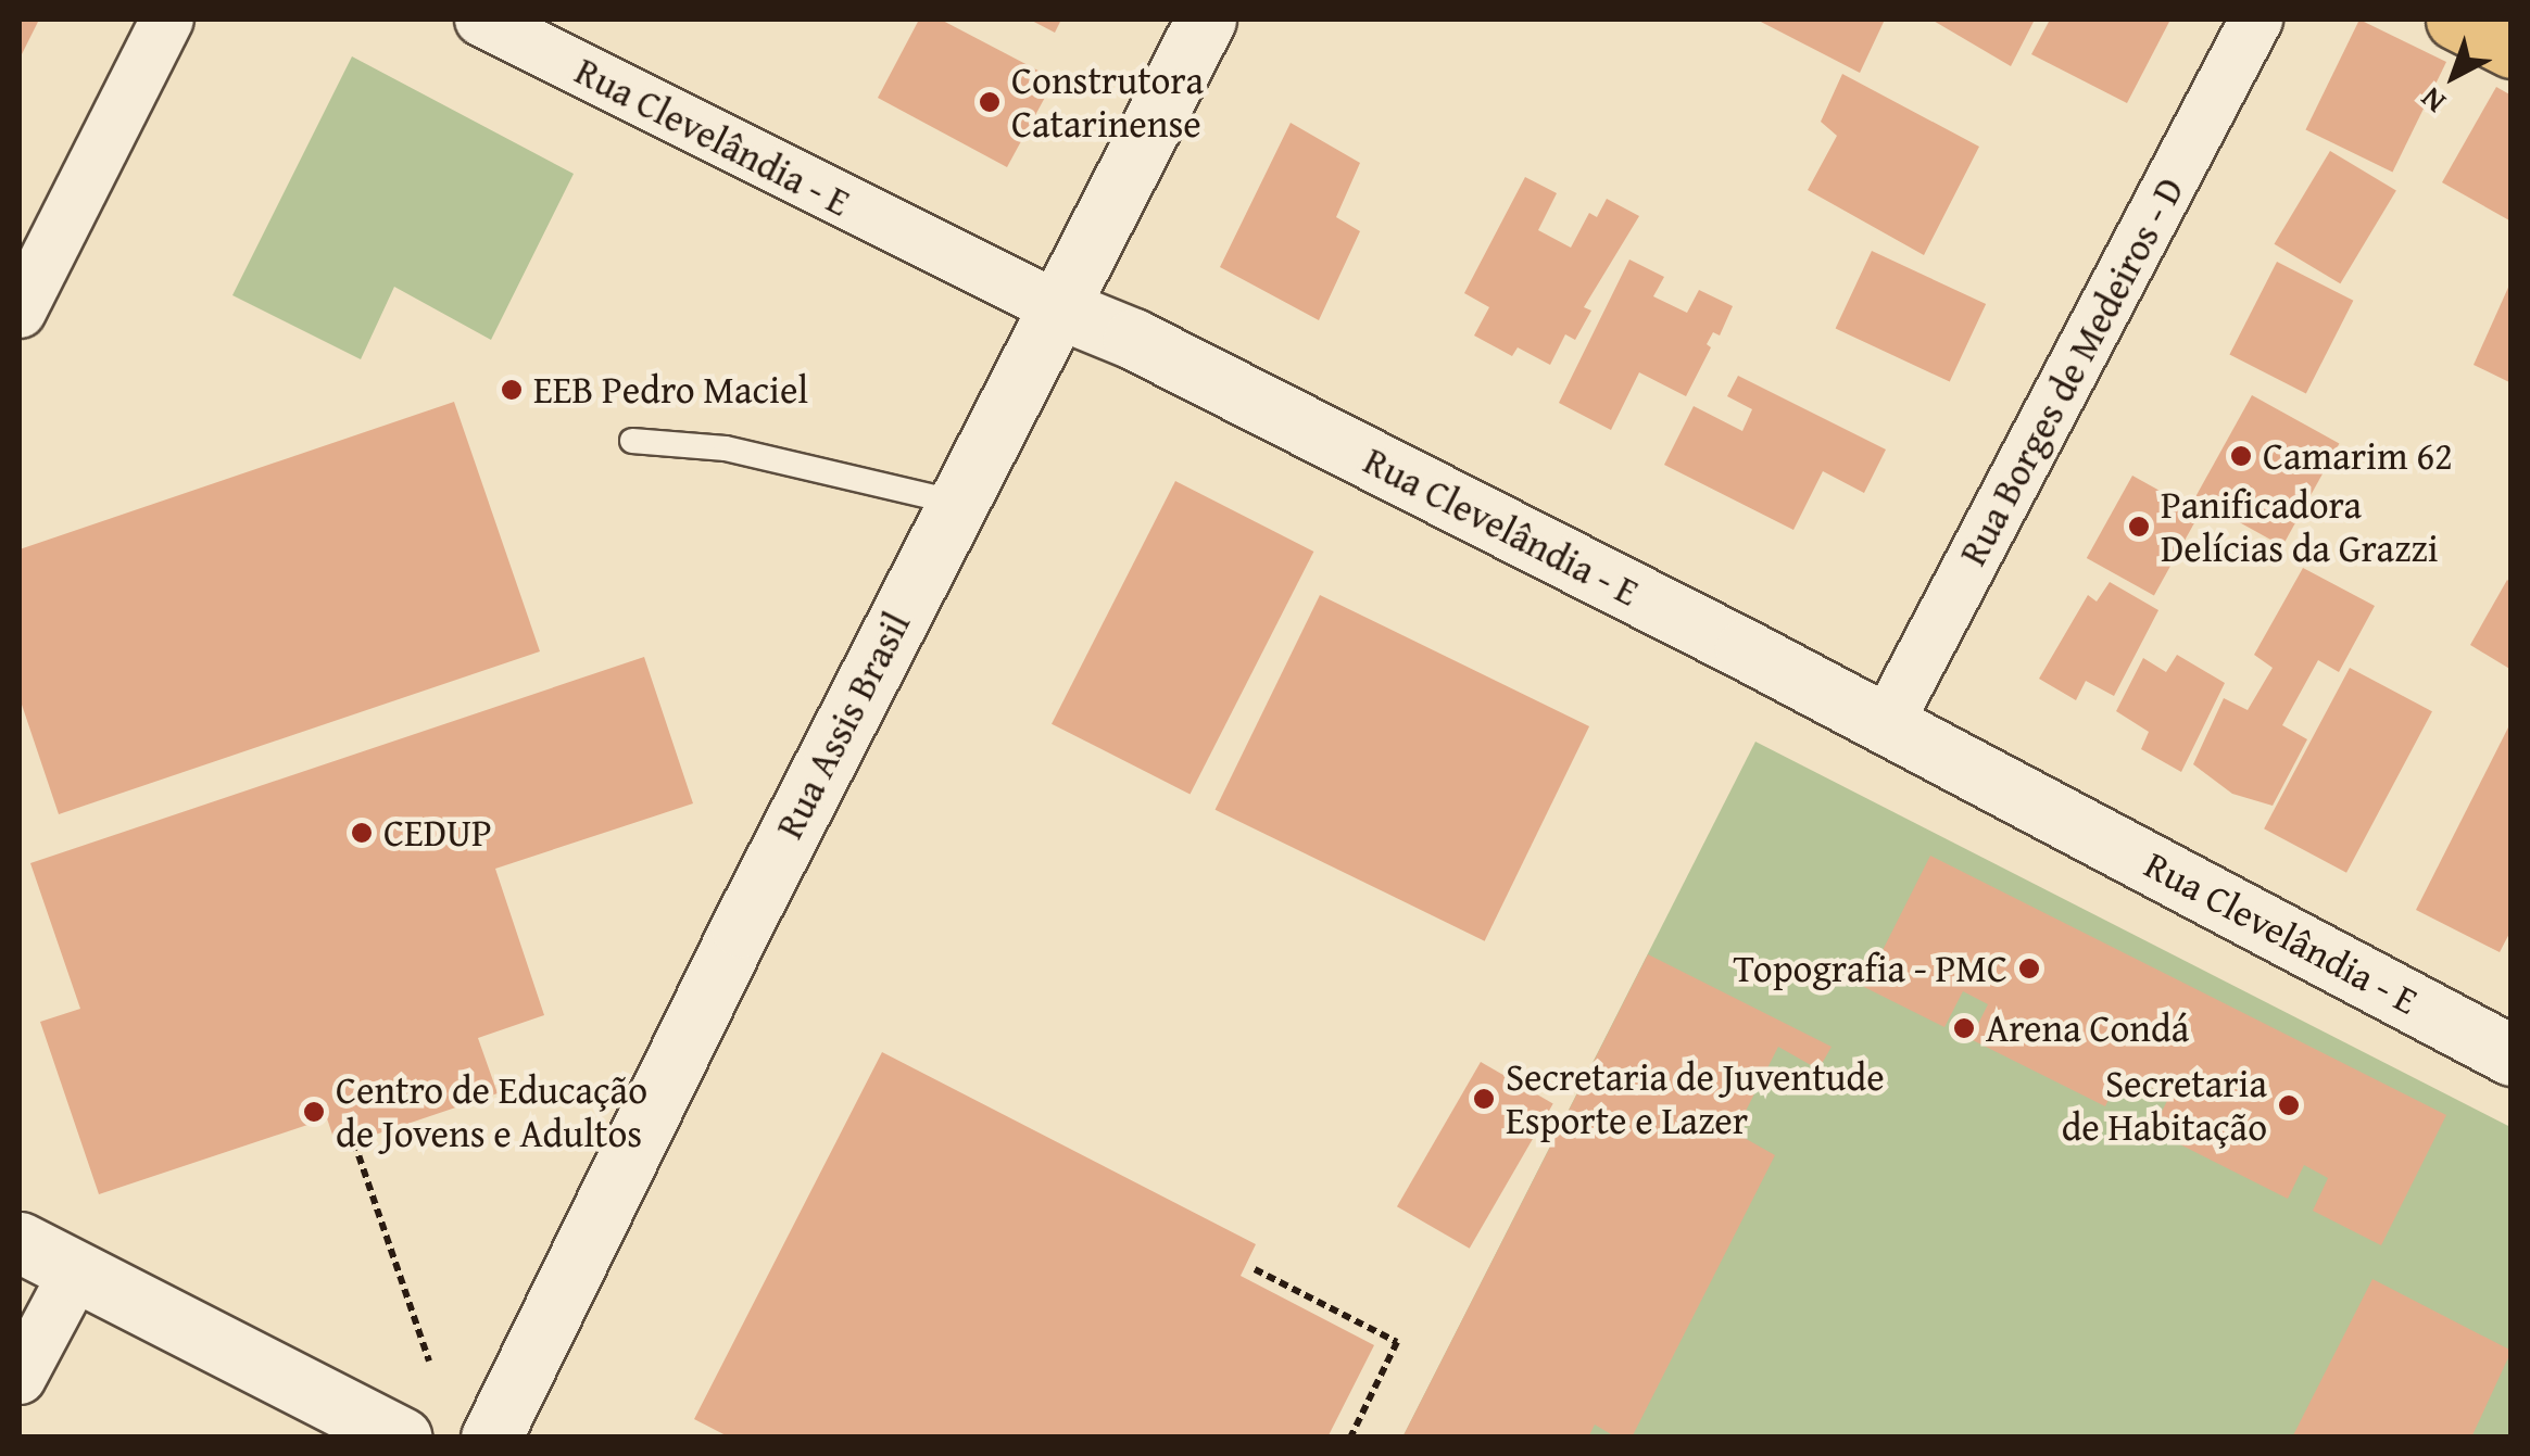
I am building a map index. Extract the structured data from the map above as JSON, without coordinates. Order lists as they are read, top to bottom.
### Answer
{
  "streets": {
    "street": ["Rua Clevelândia - E", "Rua Borges de Medeiros - D", "Rua Assis Brasil"]
  },
  "crossings": [
    ["Rua Clevelândia - E", "Rua Borges de Medeiros - D"],
    ["Rua Clevelândia - E", "Rua Assis Brasil"]
  ],
  "places": [
    "Construtora Catarinense",
    "EEB Pedro Maciel",
    "Camarim 62",
    "Panificadora Delícias da Grazzi",
    "CEDUP",
    "Topografia - PMC",
    "Arena Condá",
    "Secretaria de Juventude Esporte e Lazer",
    "Secretaria de Habitação",
    "Centro de Educação de Jovens e Adultos"
  ],
  "north": "bottom left"
}
